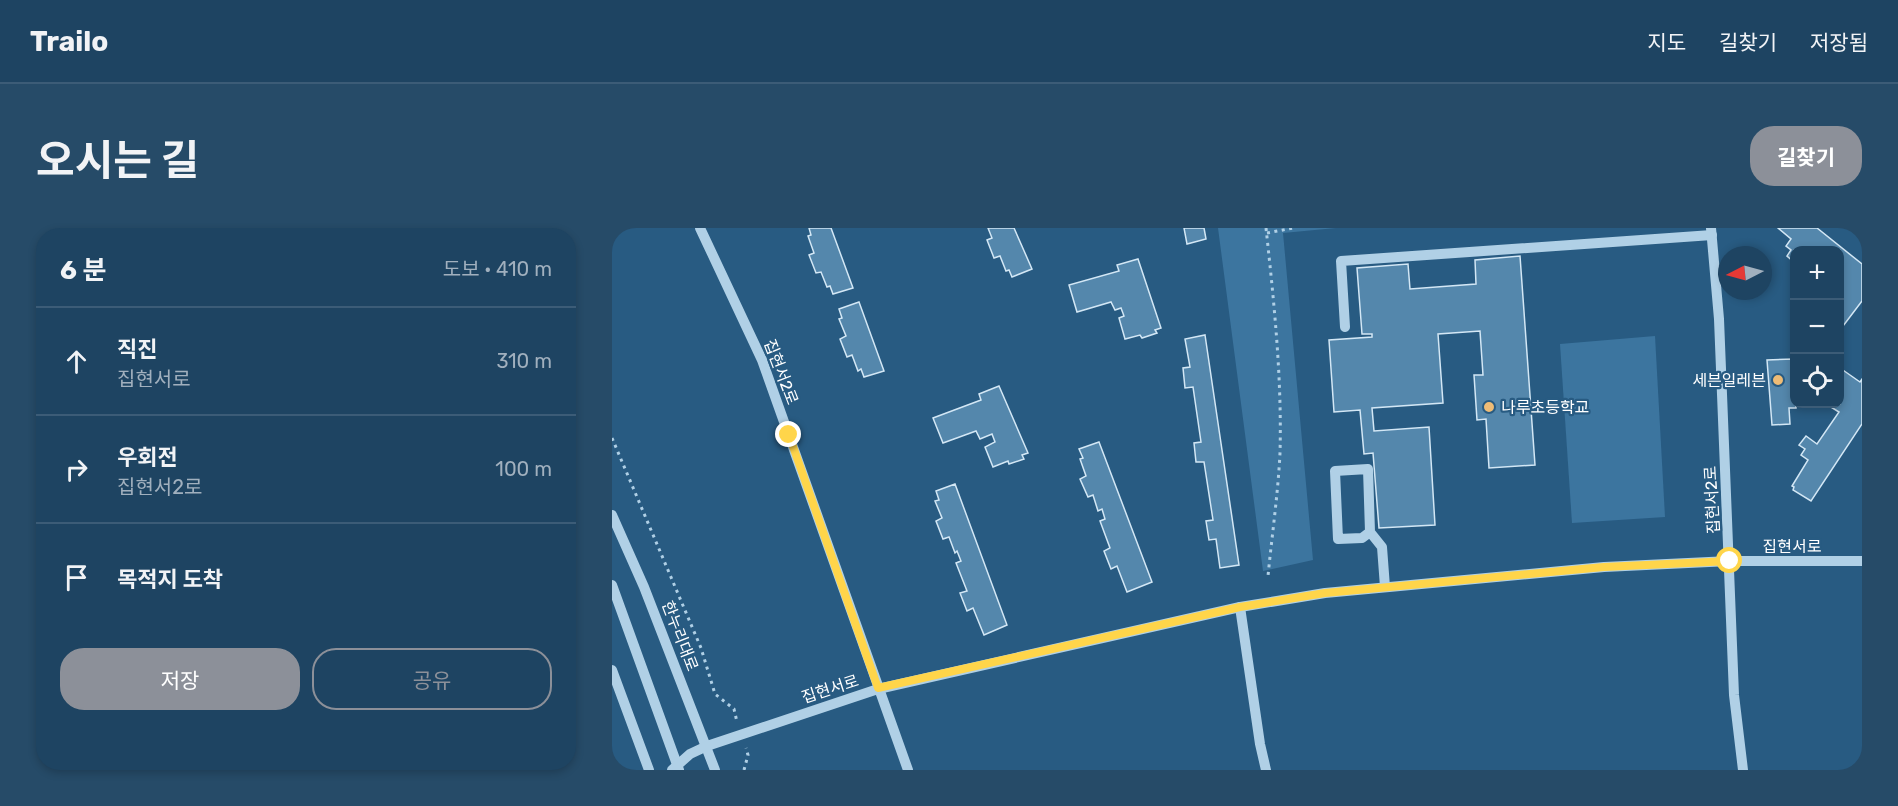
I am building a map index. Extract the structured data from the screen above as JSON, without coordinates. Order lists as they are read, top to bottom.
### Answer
{
  "streets": {
    "street": ["집현서2로", "집현서로", "한누리대로"]
  },
  "crossings": [
    ["집현서2로", "집현서로"],
    ["집현서로", "한누리대로"]
  ],
  "places": ["세븐일레븐", "나루초등학교"],
  "north": "left",
  "page": {
    "header": "Trailo",
    "nav": ["지도", "길찾기", "저장됨"],
    "title": "오시는 길",
    "buttons": [
      "길찾기",
      ["저장", "공유"]
    ],
    "heading": ["6 분", "도보 · 410 m"],
    "map_buttons": ["+", "−"],
    "list": [
      ["직진", "집현서로", "310 m"],
      ["우회전", "집현서2로", "100 m"],
      "목적지 도착"
    ]
  }
}
